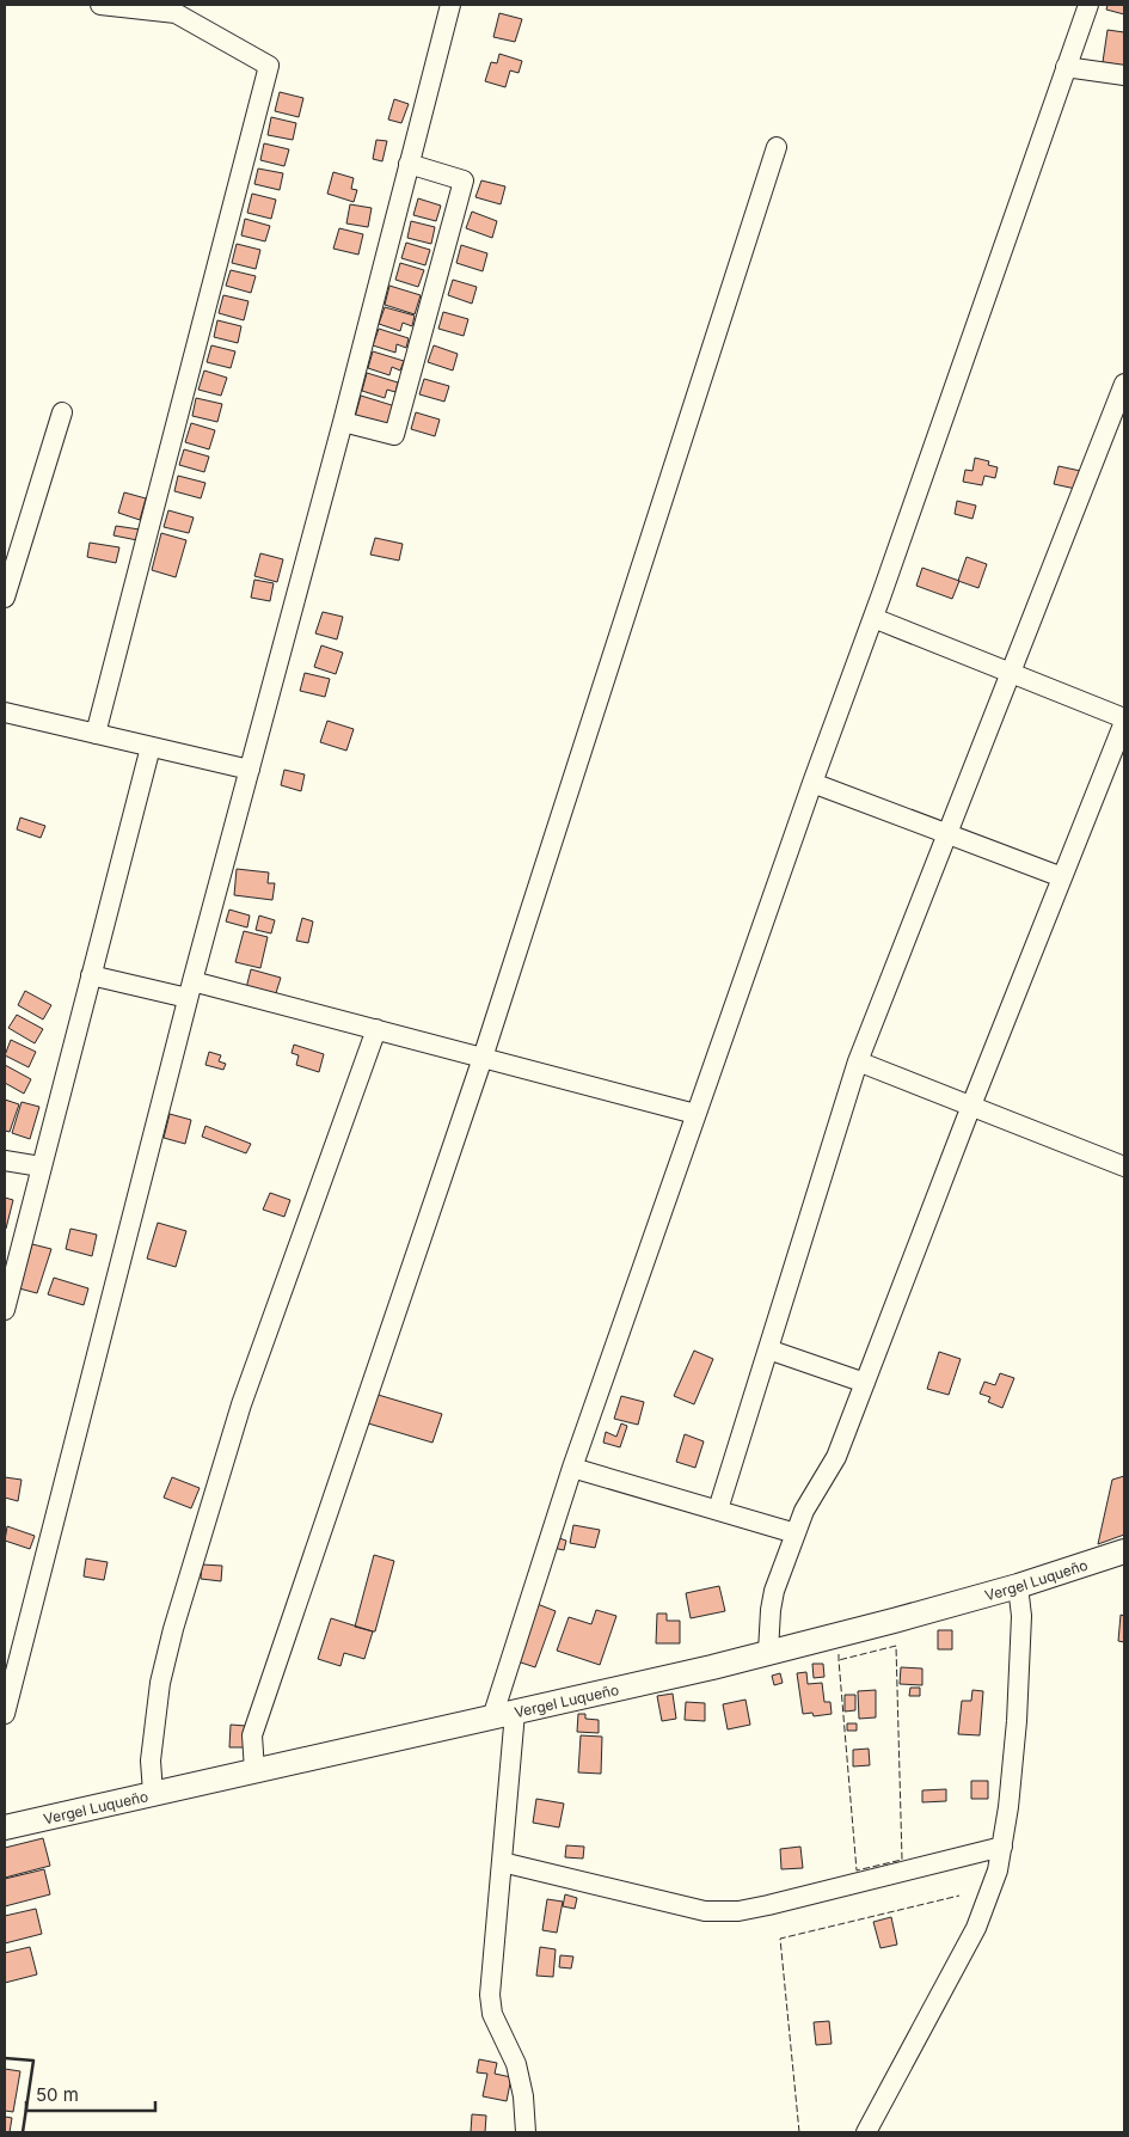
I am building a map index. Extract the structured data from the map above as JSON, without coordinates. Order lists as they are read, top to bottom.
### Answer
{
  "streets": {
    "main road": ["Vergel Luqueño"]
  },
  "scale_bar": "50 m"
}
